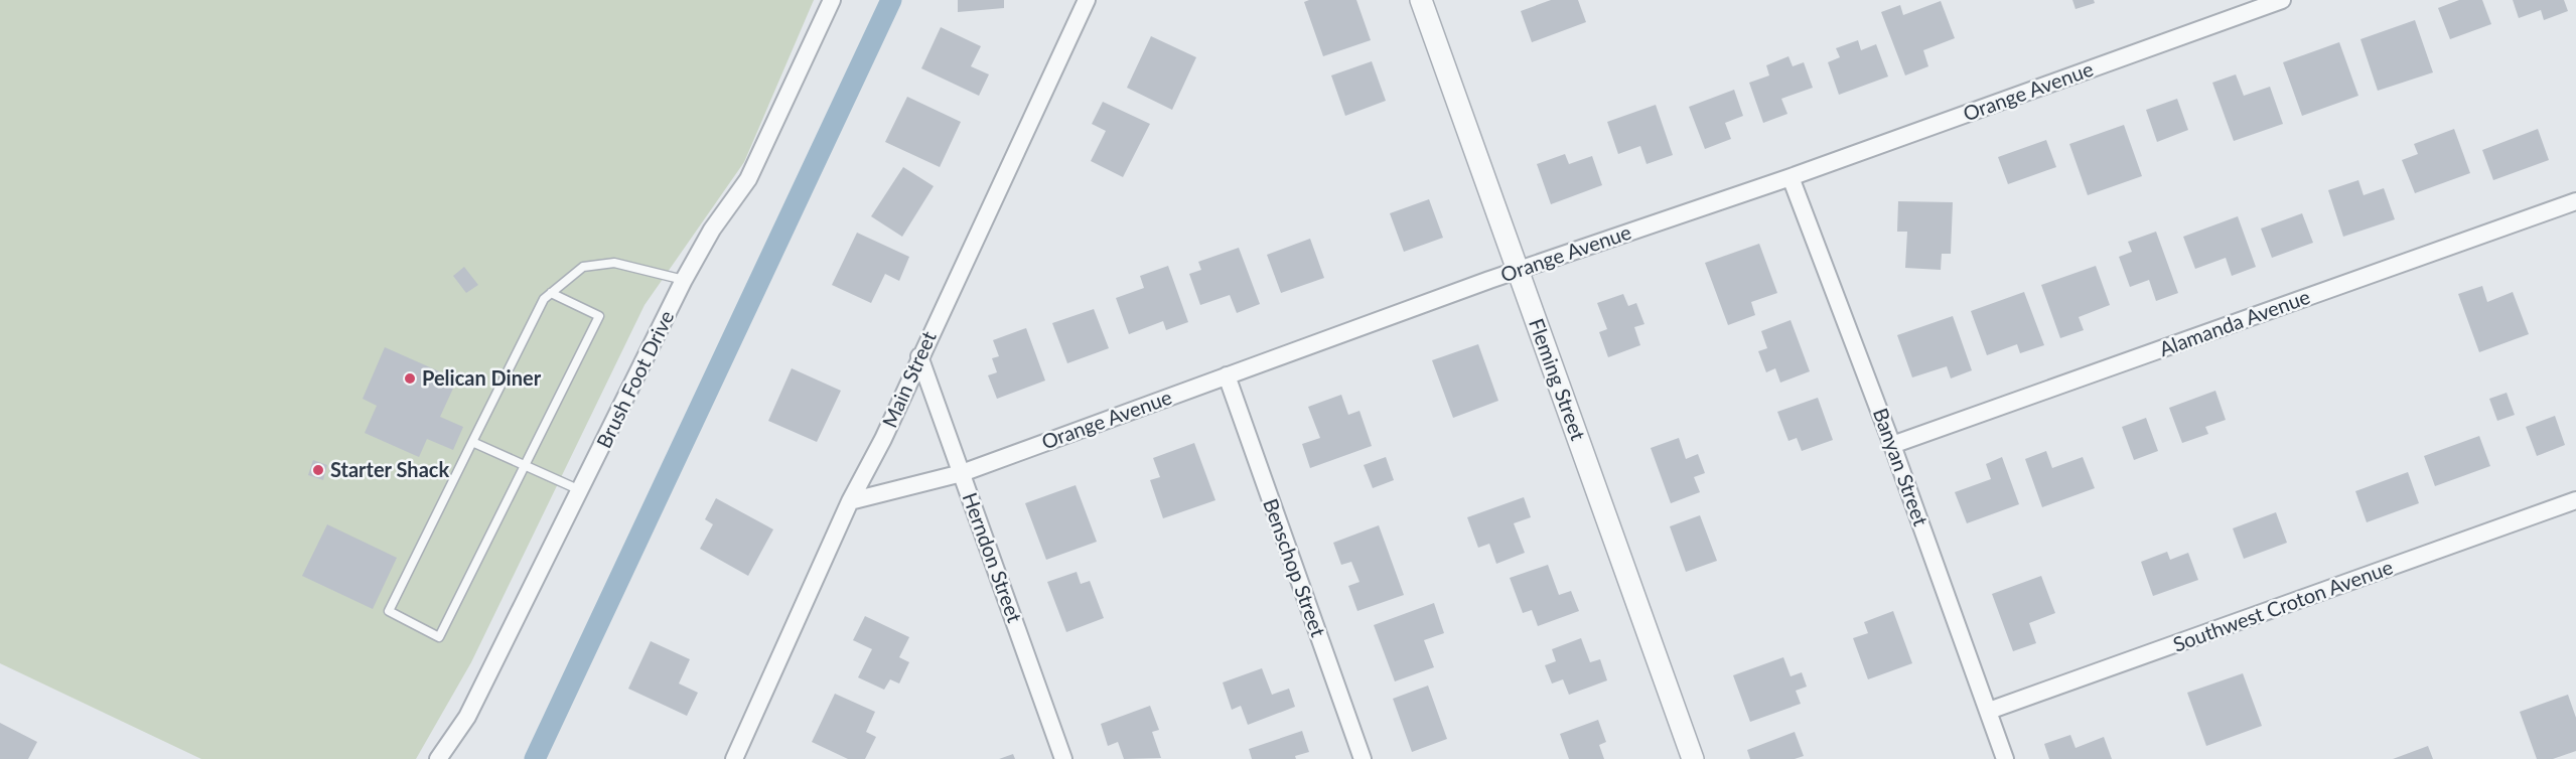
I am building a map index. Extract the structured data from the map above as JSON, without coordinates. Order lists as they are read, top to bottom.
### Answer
{
  "streets": {
    "street": [
      "Orange Avenue",
      "Alamanda Avenue",
      "Brush Foot Drive",
      "Main Street",
      "Fleming Street",
      "Banyan Street",
      "Herndon Street",
      "Benschop Street",
      "Southwest Croton Avenue"
    ]
  },
  "crossings": [
    ["Orange Avenue", "Main Street"],
    ["Orange Avenue", "Fleming Street"],
    ["Orange Avenue", "Banyan Street"],
    ["Orange Avenue", "Herndon Street"],
    ["Orange Avenue", "Benschop Street"],
    ["Alamanda Avenue", "Banyan Street"],
    ["Main Street", "Herndon Street"],
    ["Banyan Street", "Southwest Croton Avenue"]
  ],
  "places": ["Pelican Diner", "Starter Shack"]
}
